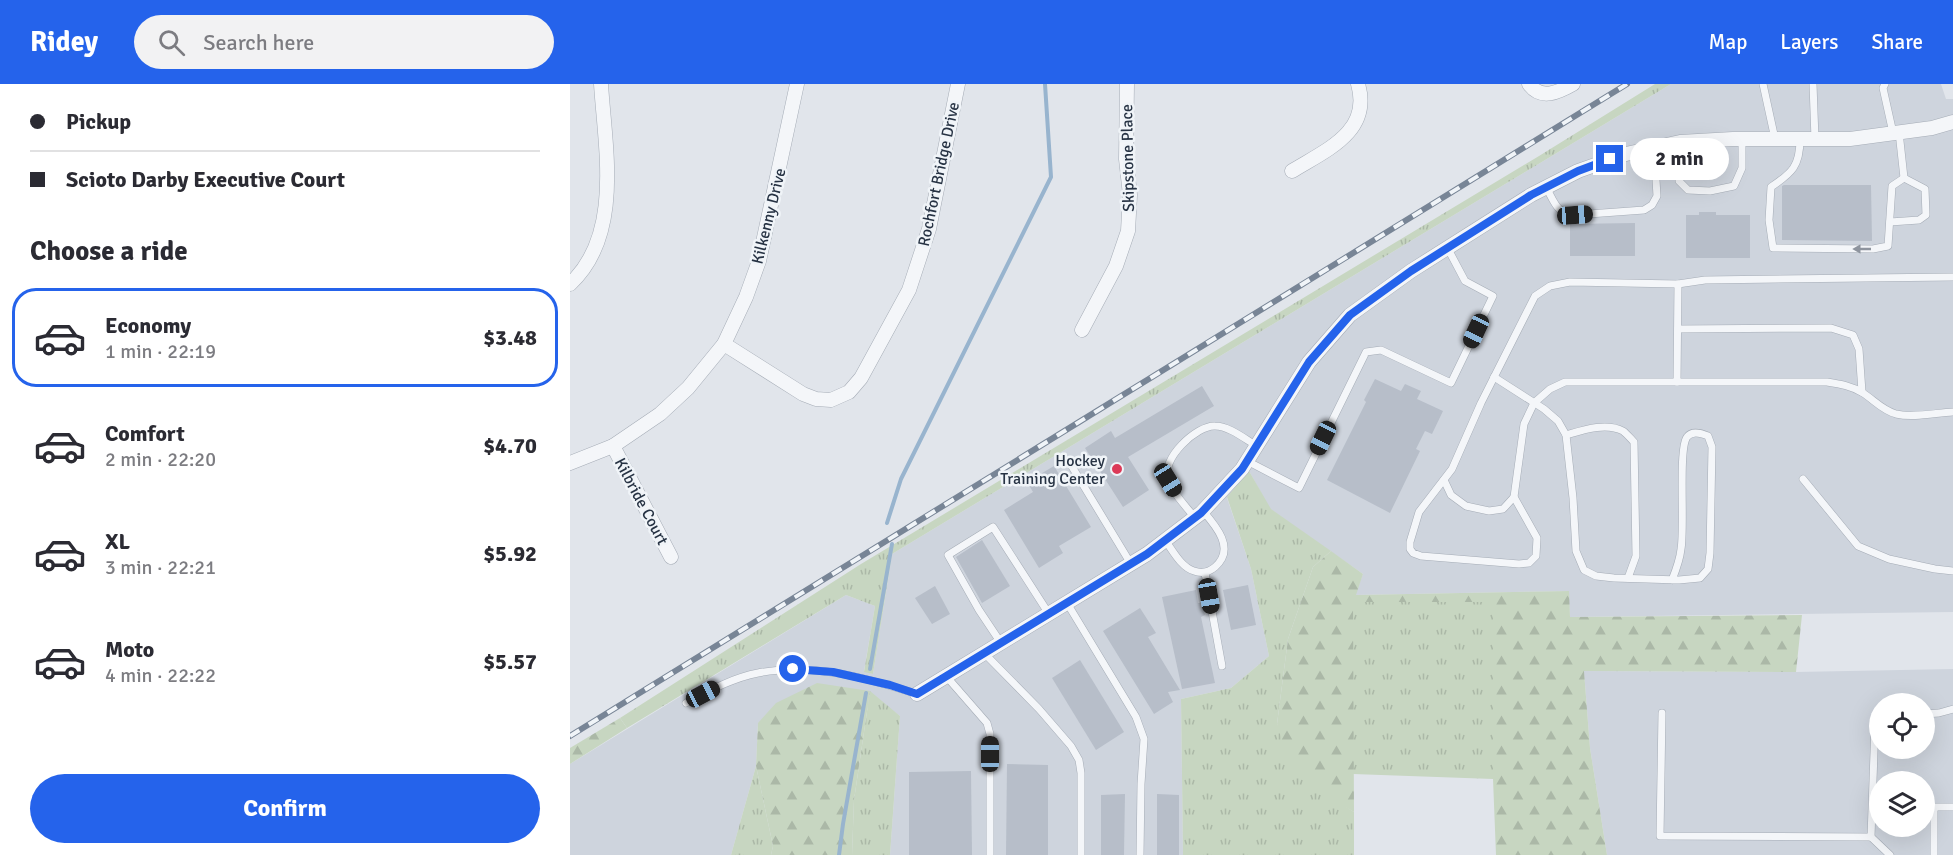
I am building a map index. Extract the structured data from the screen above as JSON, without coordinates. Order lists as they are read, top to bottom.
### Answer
{
  "streets": {
    "street": [
      "Skipstone Place",
      "Rochfort Bridge Drive",
      "Kilkenny Drive",
      "Kilbride Court"
    ]
  },
  "crossings": [
    ["Rochfort Bridge Drive", "Kilkenny Drive"],
    ["Kilkenny Drive", "Kilbride Court"]
  ],
  "places": ["Hockey Training Center"],
  "page": {
    "header": "Ridey",
    "search": "Search here",
    "nav": ["Map", "Layers", "Share"],
    "banner": ["Pickup", "Scioto Darby Executive Court"],
    "bubble": "2 min",
    "heading": "Choose a ride",
    "list": [
      {
        "name": "Economy",
        "note": "1 min · 22:19",
        "value": "$3.48"
      },
      {
        "name": "Comfort",
        "note": "2 min · 22:20",
        "value": "$4.70"
      },
      {
        "name": "XL",
        "note": "3 min · 22:21",
        "value": "$5.92"
      },
      {
        "name": "Moto",
        "note": "4 min · 22:22",
        "value": "$5.57"
      }
    ],
    "buttons": "Confirm"
  }
}
